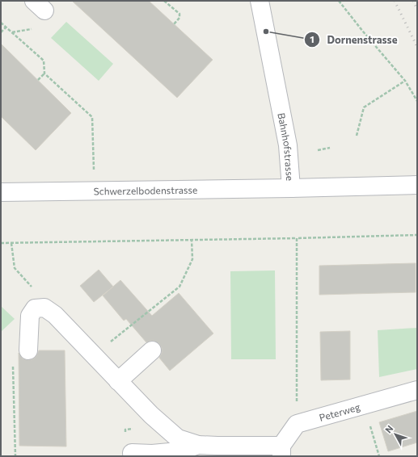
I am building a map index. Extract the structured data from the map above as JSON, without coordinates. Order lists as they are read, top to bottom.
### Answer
{
  "streets": {
    "street": ["Bahnhofstrasse", "Schwerzelbodenstrasse", "Peterweg"]
  },
  "crossings": [
    ["Bahnhofstrasse", "Schwerzelbodenstrasse"]
  ],
  "places": ["Dornenstrasse"],
  "north": "top left"
}
